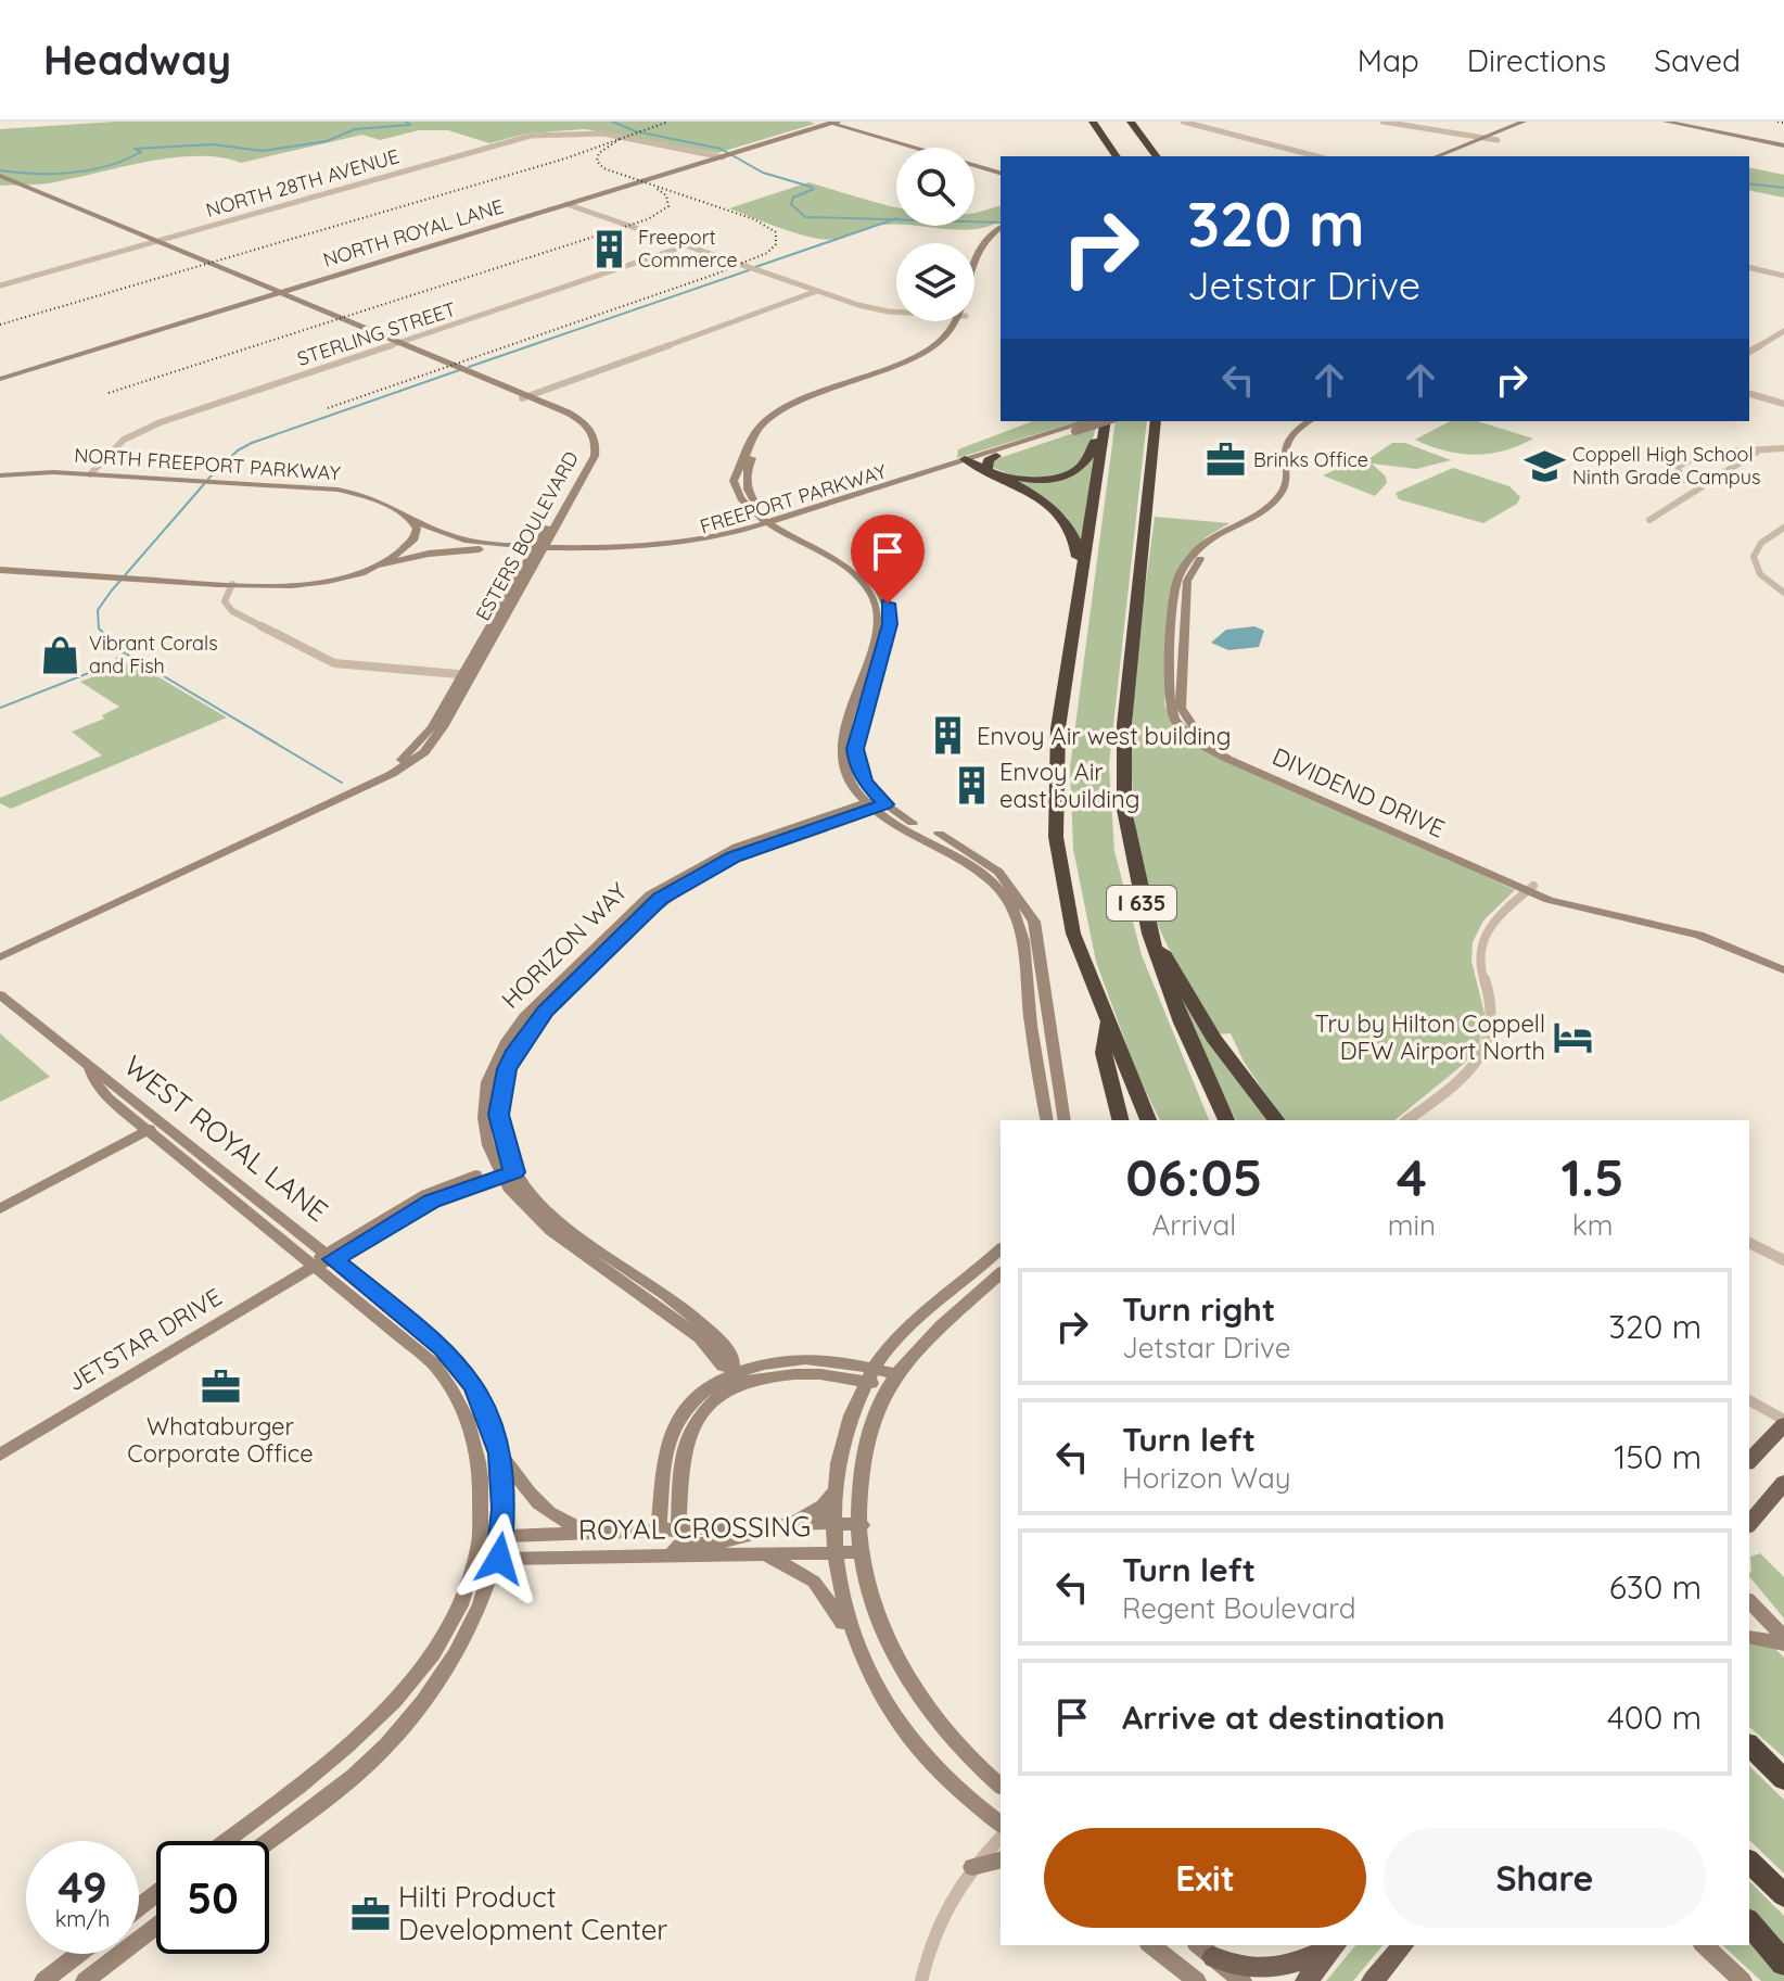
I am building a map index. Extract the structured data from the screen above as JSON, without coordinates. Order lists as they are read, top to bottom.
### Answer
{
  "streets": {
    "highway": ["I 635"],
    "street": [
      "NORTH 28TH AVENUE",
      "NORTH ROYAL LANE",
      "STERLING STREET",
      "NORTH FREEPORT PARKWAY",
      "FREEPORT PARKWAY",
      "ESTERS BOULEVARD",
      "DIVIDEND DRIVE",
      "HORIZON WAY",
      "WEST ROYAL LANE",
      "JETSTAR DRIVE",
      "ROYAL CROSSING"
    ]
  },
  "crossings": [
    ["NORTH 28TH AVENUE", "NORTH ROYAL LANE"],
    ["NORTH 28TH AVENUE", "ESTERS BOULEVARD"],
    ["NORTH ROYAL LANE", "ESTERS BOULEVARD"],
    ["STERLING STREET", "NORTH FREEPORT PARKWAY"],
    ["STERLING STREET", "ESTERS BOULEVARD"],
    ["NORTH FREEPORT PARKWAY", "FREEPORT PARKWAY"],
    ["FREEPORT PARKWAY", "ESTERS BOULEVARD"],
    ["HORIZON WAY", "JETSTAR DRIVE"],
    ["WEST ROYAL LANE", "JETSTAR DRIVE"],
    ["WEST ROYAL LANE", "ROYAL CROSSING"]
  ],
  "places": {
    "building": ["Freeport Commerce", "Envoy Air west building", "Envoy Air east building"],
    "office": ["Brinks Office", "Whataburger Corporate Office", "Hilti Product Development Center"],
    "school or university": ["Coppell High School Ninth Grade Campus"],
    "shop": ["Vibrant Corals and Fish"],
    "hotel": ["Tru by Hilton Coppell DFW Airport North"]
  },
  "page": {
    "header": "Headway",
    "nav": ["Map", "Directions", "Saved"],
    "turn": ["320 m", "Jetstar Drive"],
    "eta": [
      "06:05",
      "Arrival",
      "4",
      "min",
      "1.5",
      "km"
    ],
    "list": [
      {
        "name": "Turn right",
        "note": "Jetstar Drive",
        "value": "320 m"
      },
      {
        "name": "Turn left",
        "note": "Horizon Way",
        "value": "150 m"
      },
      {
        "name": "Turn left",
        "note": "Regent Boulevard",
        "value": "630 m"
      },
      {
        "name": "Arrive at destination",
        "value": "400 m"
      }
    ],
    "buttons": ["Exit", "Share"],
    "speed": "49 km/h",
    "limit": "50"
  }
}
